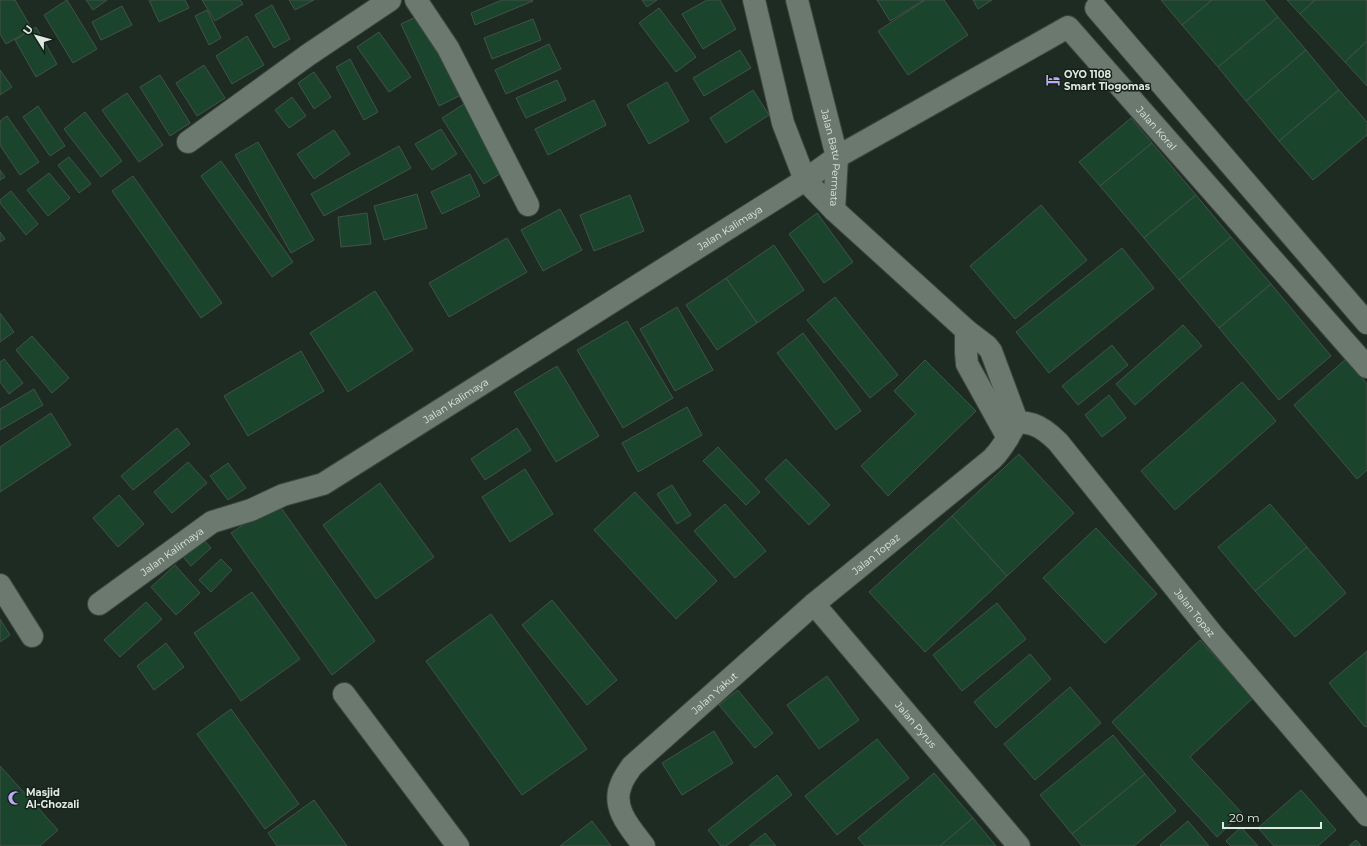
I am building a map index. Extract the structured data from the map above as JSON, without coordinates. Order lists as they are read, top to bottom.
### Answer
{
  "streets": {
    "street": [
      "Jalan Koral",
      "Jalan Batu Permata",
      "Jalan Kalimaya",
      "Jalan Topaz",
      "Jalan Yakut",
      "Jalan Pyrus"
    ]
  },
  "crossings": [
    ["Jalan Batu Permata", "Jalan Kalimaya"],
    ["Jalan Topaz", "Jalan Yakut"],
    ["Jalan Topaz", "Jalan Pyrus"],
    ["Jalan Yakut", "Jalan Pyrus"]
  ],
  "places": {
    "hotel": ["OYO 1108 Smart Tlogomas"],
    "mosque": ["Masjid Al-Ghozali"]
  },
  "scale_bar": "20 m",
  "north": "top left"
}
